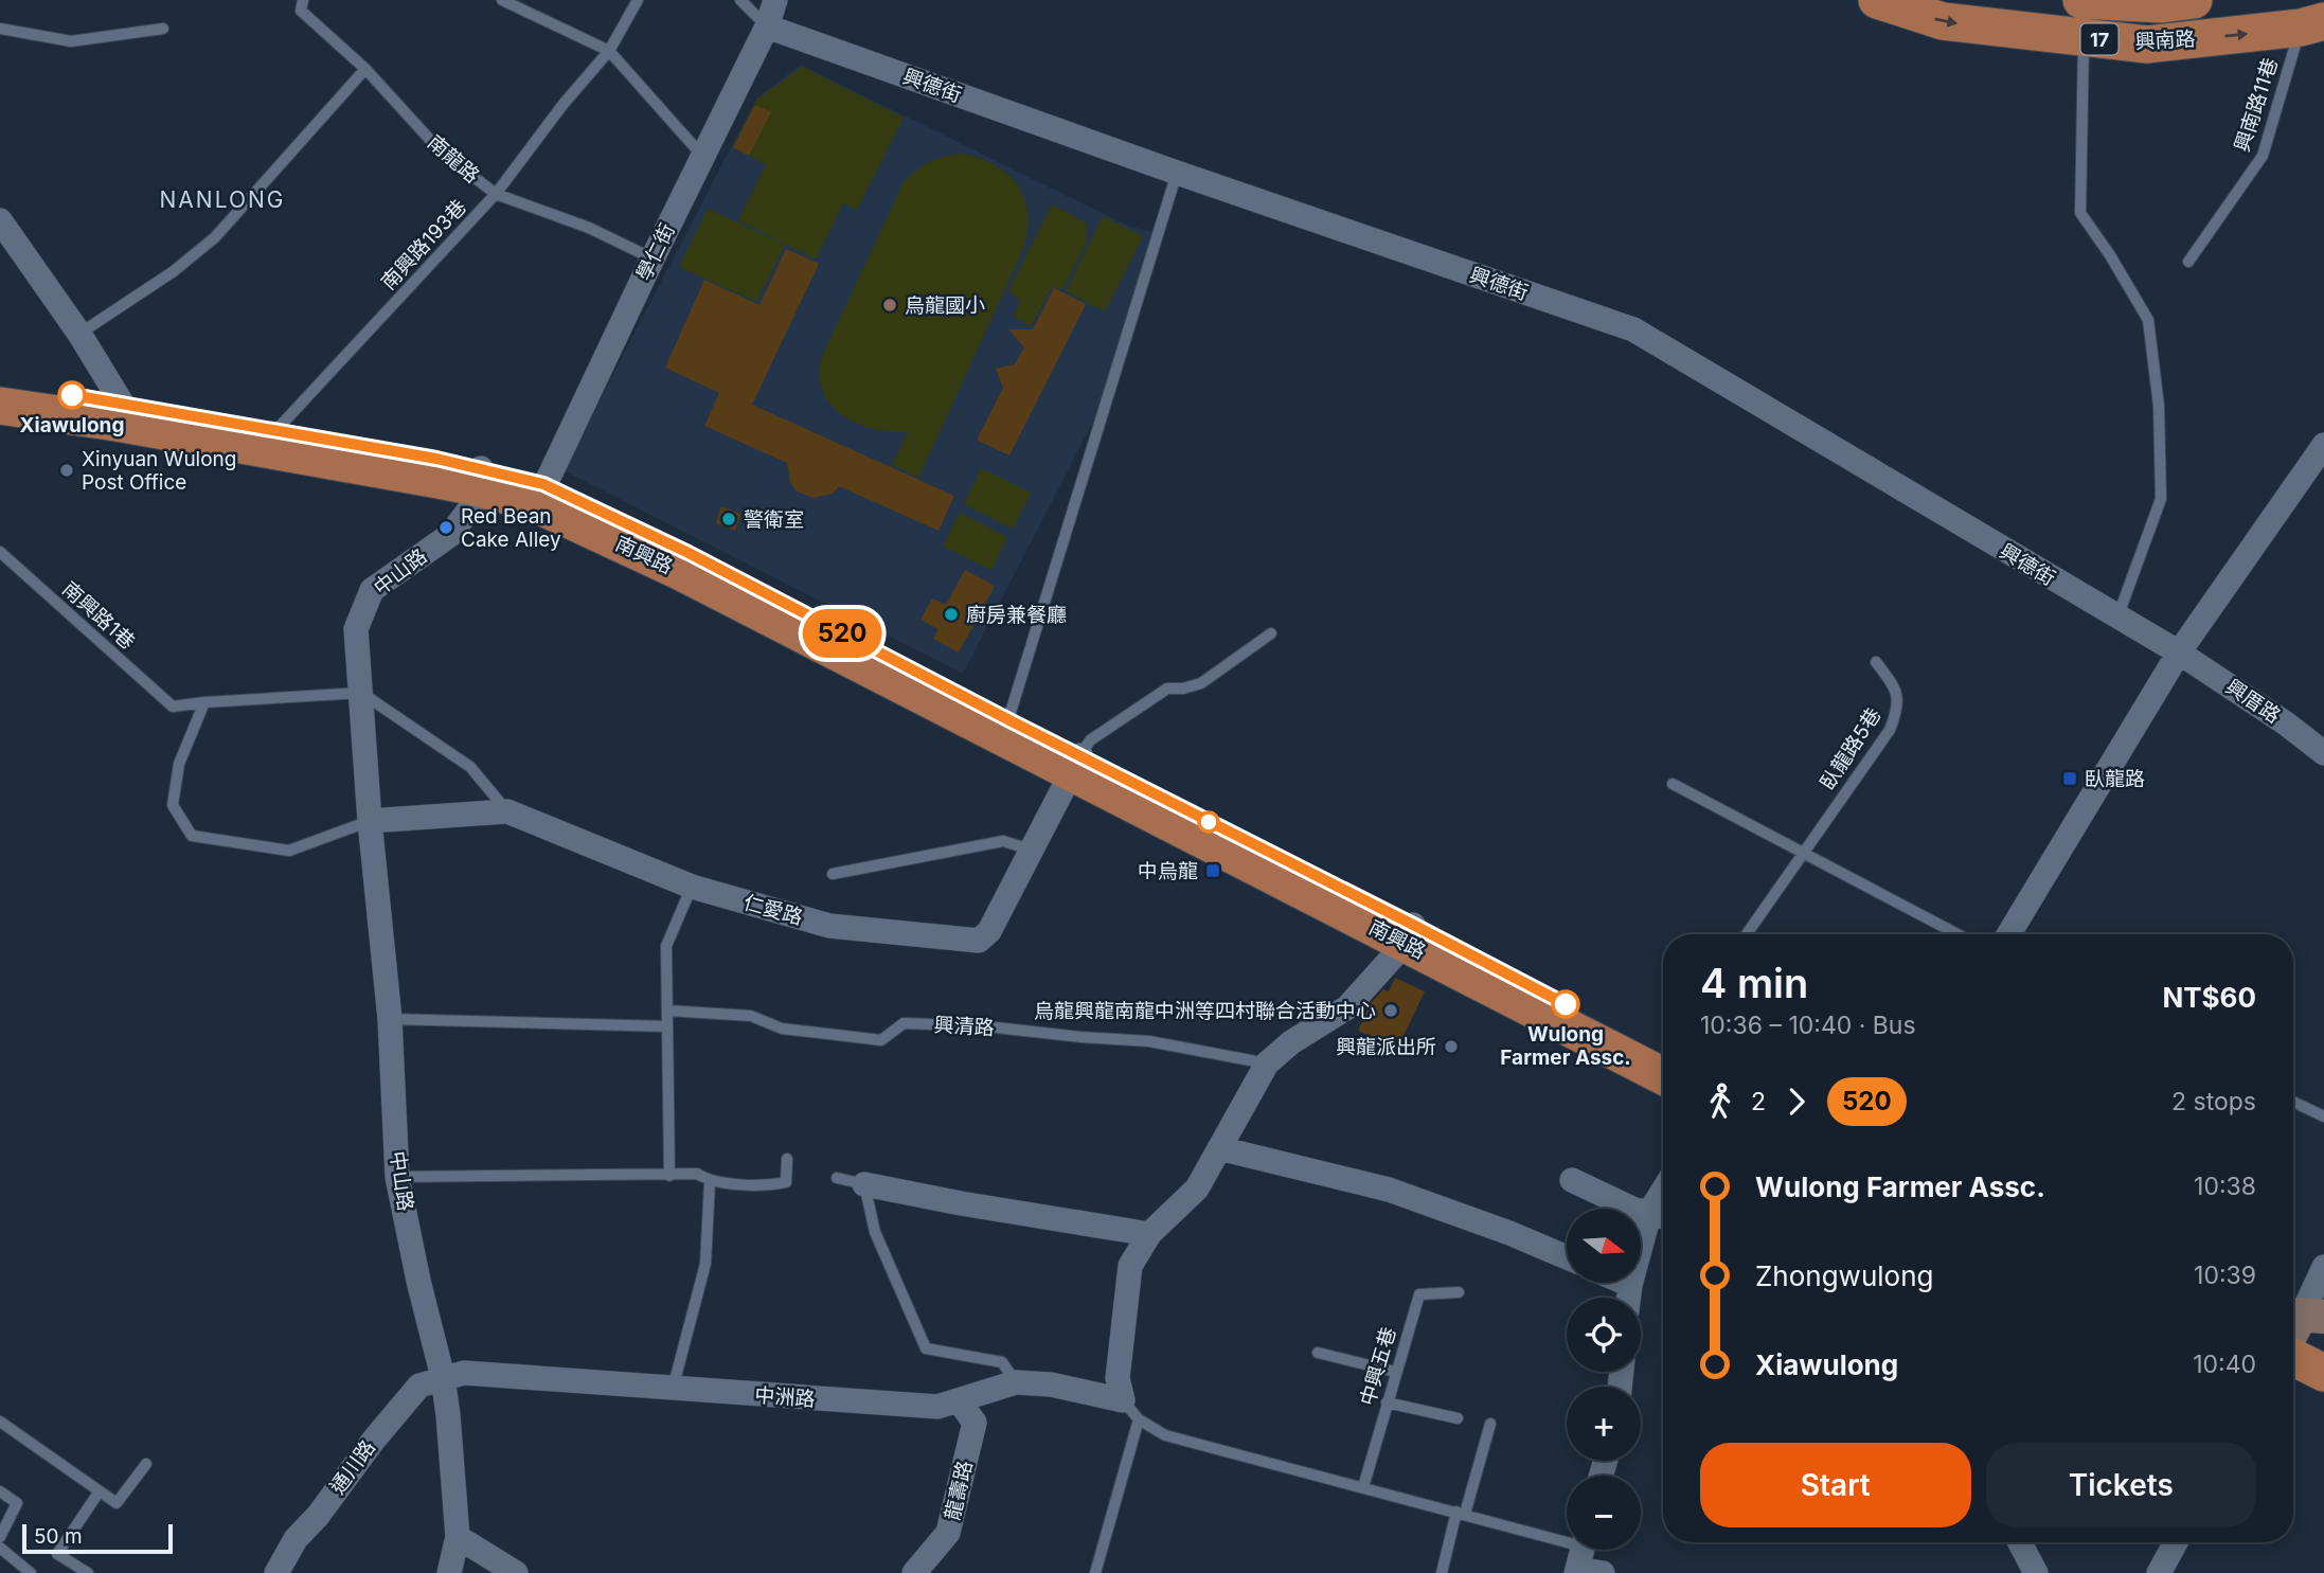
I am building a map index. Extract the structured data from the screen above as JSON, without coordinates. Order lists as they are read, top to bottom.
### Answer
{
  "streets": {
    "main road": ["17", "興南路", "南興路"],
    "street": [
      "興德街",
      "學仁街",
      "中山路",
      "興厝路",
      "仁愛路",
      "中洲路",
      "通川路",
      "龍壽路"
    ],
    "lane": [
      "興南路11巷",
      "南龍路",
      "南興路193巷",
      "南興路1巷",
      "臥龍路5巷",
      "興清路",
      "中興五巷"
    ]
  },
  "crossings": [
    ["興南路", "興南路11巷"],
    ["興德街", "學仁街"],
    ["興德街", "興厝路"],
    ["南龍路", "南興路193巷"],
    ["南龍路", "學仁街"],
    ["南興路193巷", "南興路"],
    ["學仁街", "南興路"],
    ["南興路", "中山路"],
    ["南興路", "仁愛路"],
    ["中山路", "仁愛路"],
    ["中山路", "中洲路"],
    ["中山路", "通川路"],
    ["中洲路", "通川路"],
    ["中洲路", "龍壽路"]
  ],
  "one_way": ["興南路"],
  "districts": ["NANLONG"],
  "places": {
    "other": [
      "烏龍國小",
      "Xiawulong",
      "Xinyuan Wulong Post Office",
      "警衛室",
      "Red Bean Cake Alley",
      "廚房兼餐廳",
      "Wulong Farmer Assc.",
      "烏龍興龍南龍中洲等四村聯合活動中心",
      "興龍派出所"
    ],
    "transit": ["臥龍路", "中烏龍"]
  },
  "lines": ["bus line 520"],
  "scale_bar": "50 m",
  "north": "right",
  "page": {
    "on_map": "520",
    "heading": ["4 min", "10:36 – 10:40 · Bus", "NT$60"],
    "legs": ["2", "520", "2 stops"],
    "list": [
      {
        "name": "Wulong Farmer Assc.",
        "value": "10:38"
      },
      {
        "name": "Zhongwulong",
        "value": "10:39"
      },
      {
        "name": "Xiawulong",
        "value": "10:40"
      }
    ],
    "map_buttons": ["+", "−"],
    "buttons": ["Start", "Tickets"],
    "scale": "50 m"
  }
}
